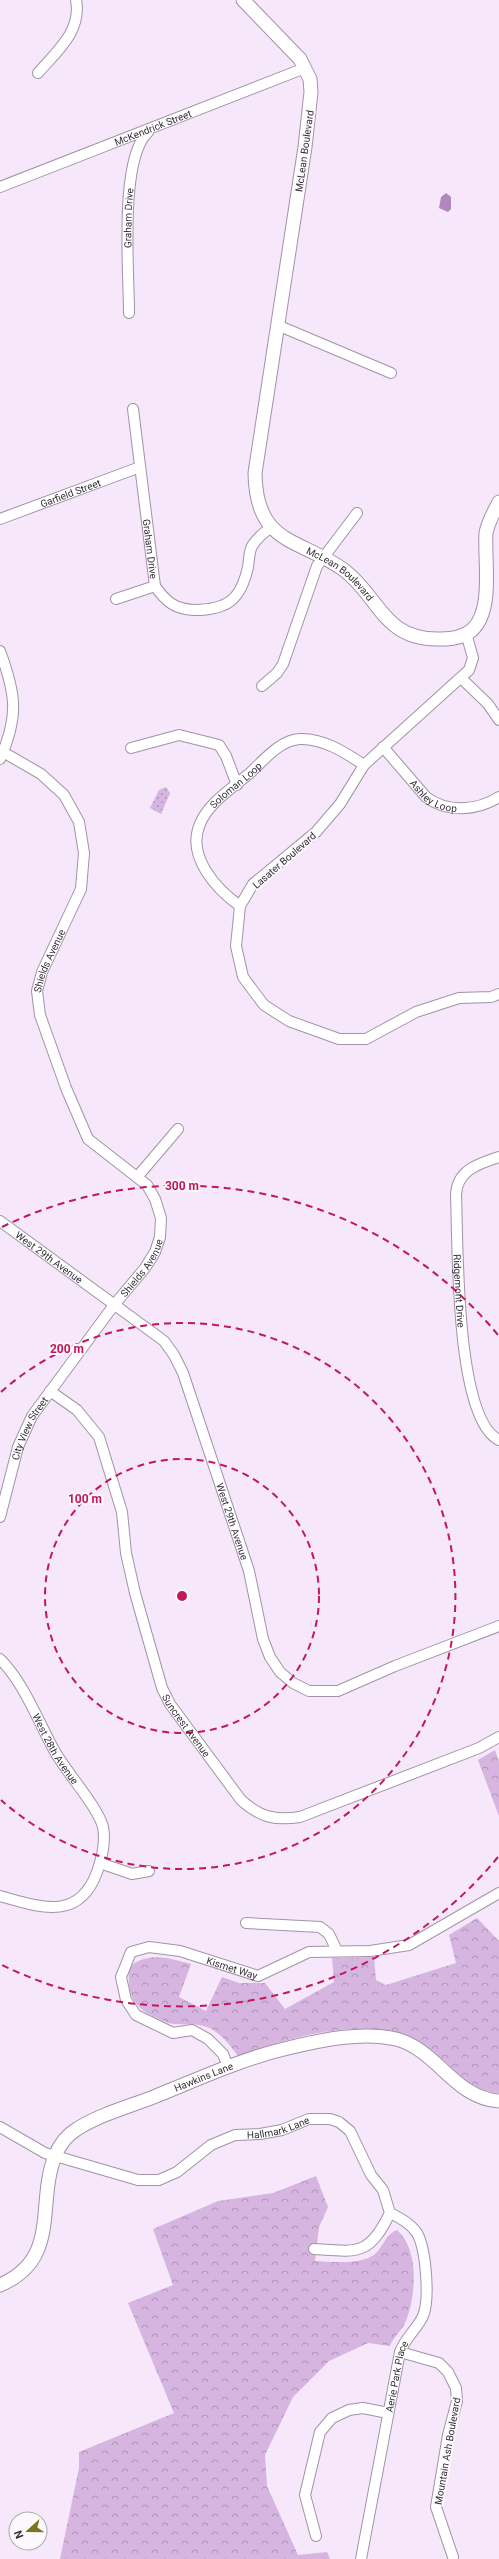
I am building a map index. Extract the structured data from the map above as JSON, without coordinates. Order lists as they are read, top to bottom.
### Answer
{
  "streets": {
    "street": [
      "McKendrick Street",
      "McLean Boulevard",
      "Graham Drive",
      "Garfield Street",
      "Soloman Loop",
      "Ashley Loop",
      "Lasater Boulevard",
      "Shields Avenue",
      "West 29th Avenue",
      "Ridgemont Drive",
      "City View Street",
      "Suncrest Avenue",
      "West 28th Avenue",
      "Kismet Way",
      "Hawkins Lane",
      "Hallmark Lane",
      "Aerie Park Place",
      "Mountain Ash Boulevard"
    ]
  },
  "crossings": [
    ["McKendrick Street", "McLean Boulevard"],
    ["McKendrick Street", "Graham Drive"],
    ["McLean Boulevard", "Graham Drive"],
    ["McLean Boulevard", "Lasater Boulevard"],
    ["Graham Drive", "Garfield Street"],
    ["Soloman Loop", "Lasater Boulevard"],
    ["Ashley Loop", "Lasater Boulevard"],
    ["Shields Avenue", "West 29th Avenue"],
    ["Shields Avenue", "City View Street"],
    ["City View Street", "Suncrest Avenue"],
    ["Kismet Way", "Hawkins Lane"],
    ["Hawkins Lane", "Hallmark Lane"],
    ["Hallmark Lane", "Aerie Park Place"],
    ["Aerie Park Place", "Mountain Ash Boulevard"]
  ],
  "north": "left",
  "rings": ["300 m", "200 m", "100 m"]
}
